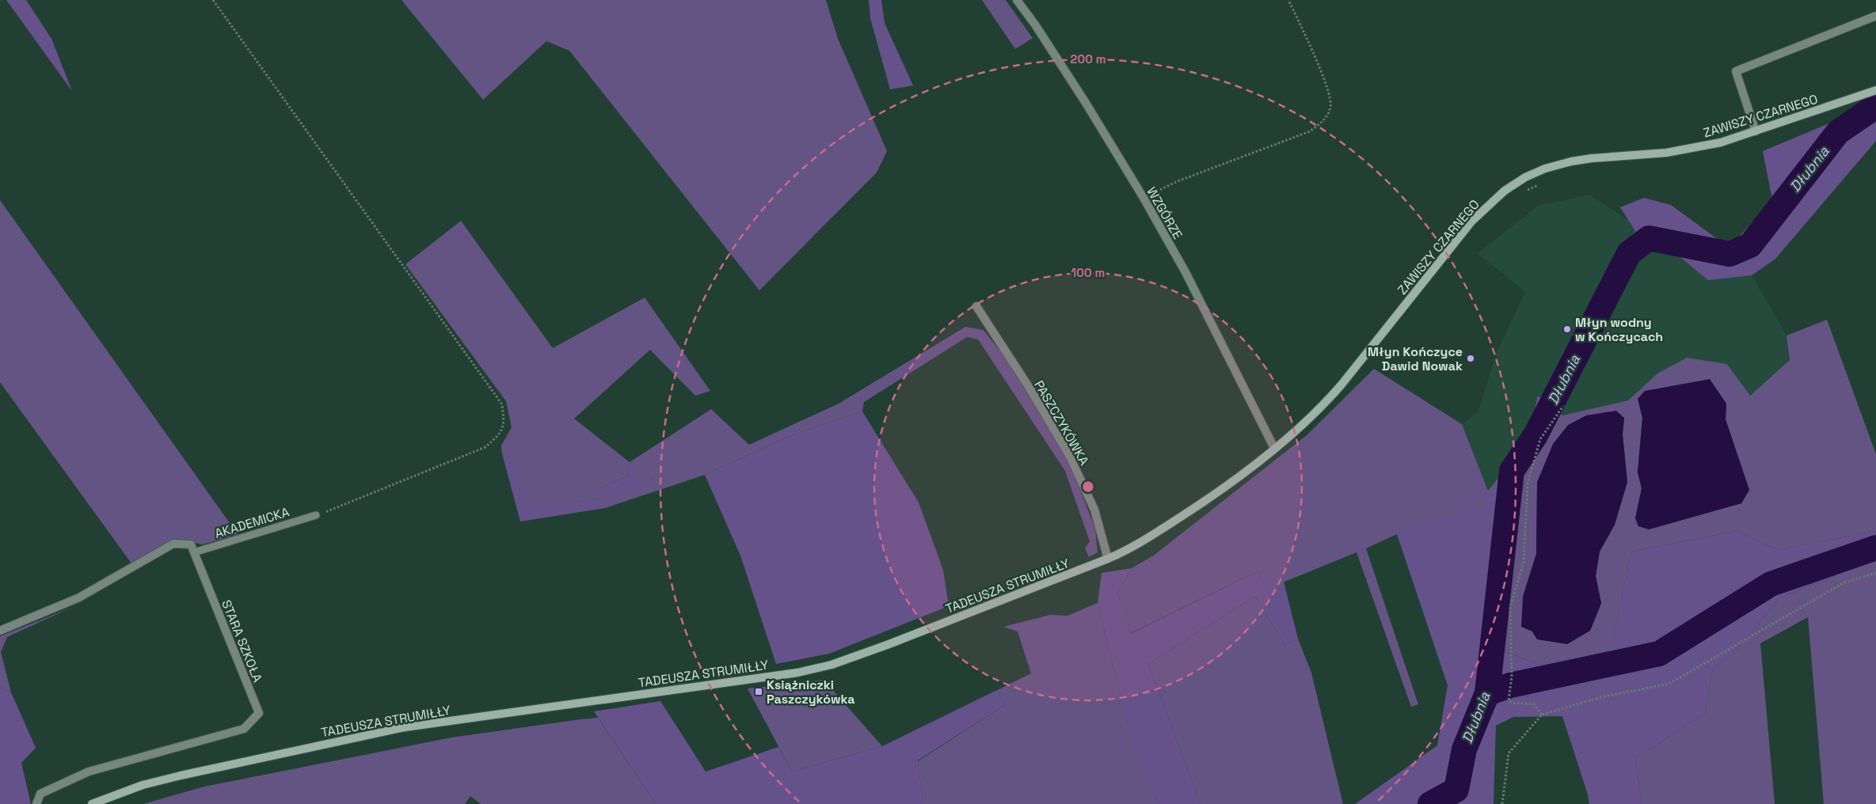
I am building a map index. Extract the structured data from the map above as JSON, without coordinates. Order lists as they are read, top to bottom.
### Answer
{
  "streets": {
    "street": [
      "ZAWISZY CZARNEGO",
      "WZGÓRZE",
      "PASZCZYKÓWKA",
      "TADEUSZA STRUMIŁŁY",
      "STARA SZKOŁA"
    ],
    "lane": ["AKADEMICKA"]
  },
  "crossings": [
    ["ZAWISZY CZARNEGO", "WZGÓRZE"],
    ["ZAWISZY CZARNEGO", "TADEUSZA STRUMIŁŁY"],
    ["WZGÓRZE", "TADEUSZA STRUMIŁŁY"],
    ["PASZCZYKÓWKA", "TADEUSZA STRUMIŁŁY"],
    ["AKADEMICKA", "STARA SZKOŁA"]
  ],
  "water": ["Dłubnia"],
  "places": {
    "other": ["Młyn wodny w Kończycach", "Młyn Kończyce Dawid Nowak"],
    "transit": ["Książniczki Paszczykówka"]
  },
  "rings": ["200 m", "100 m"]
}
